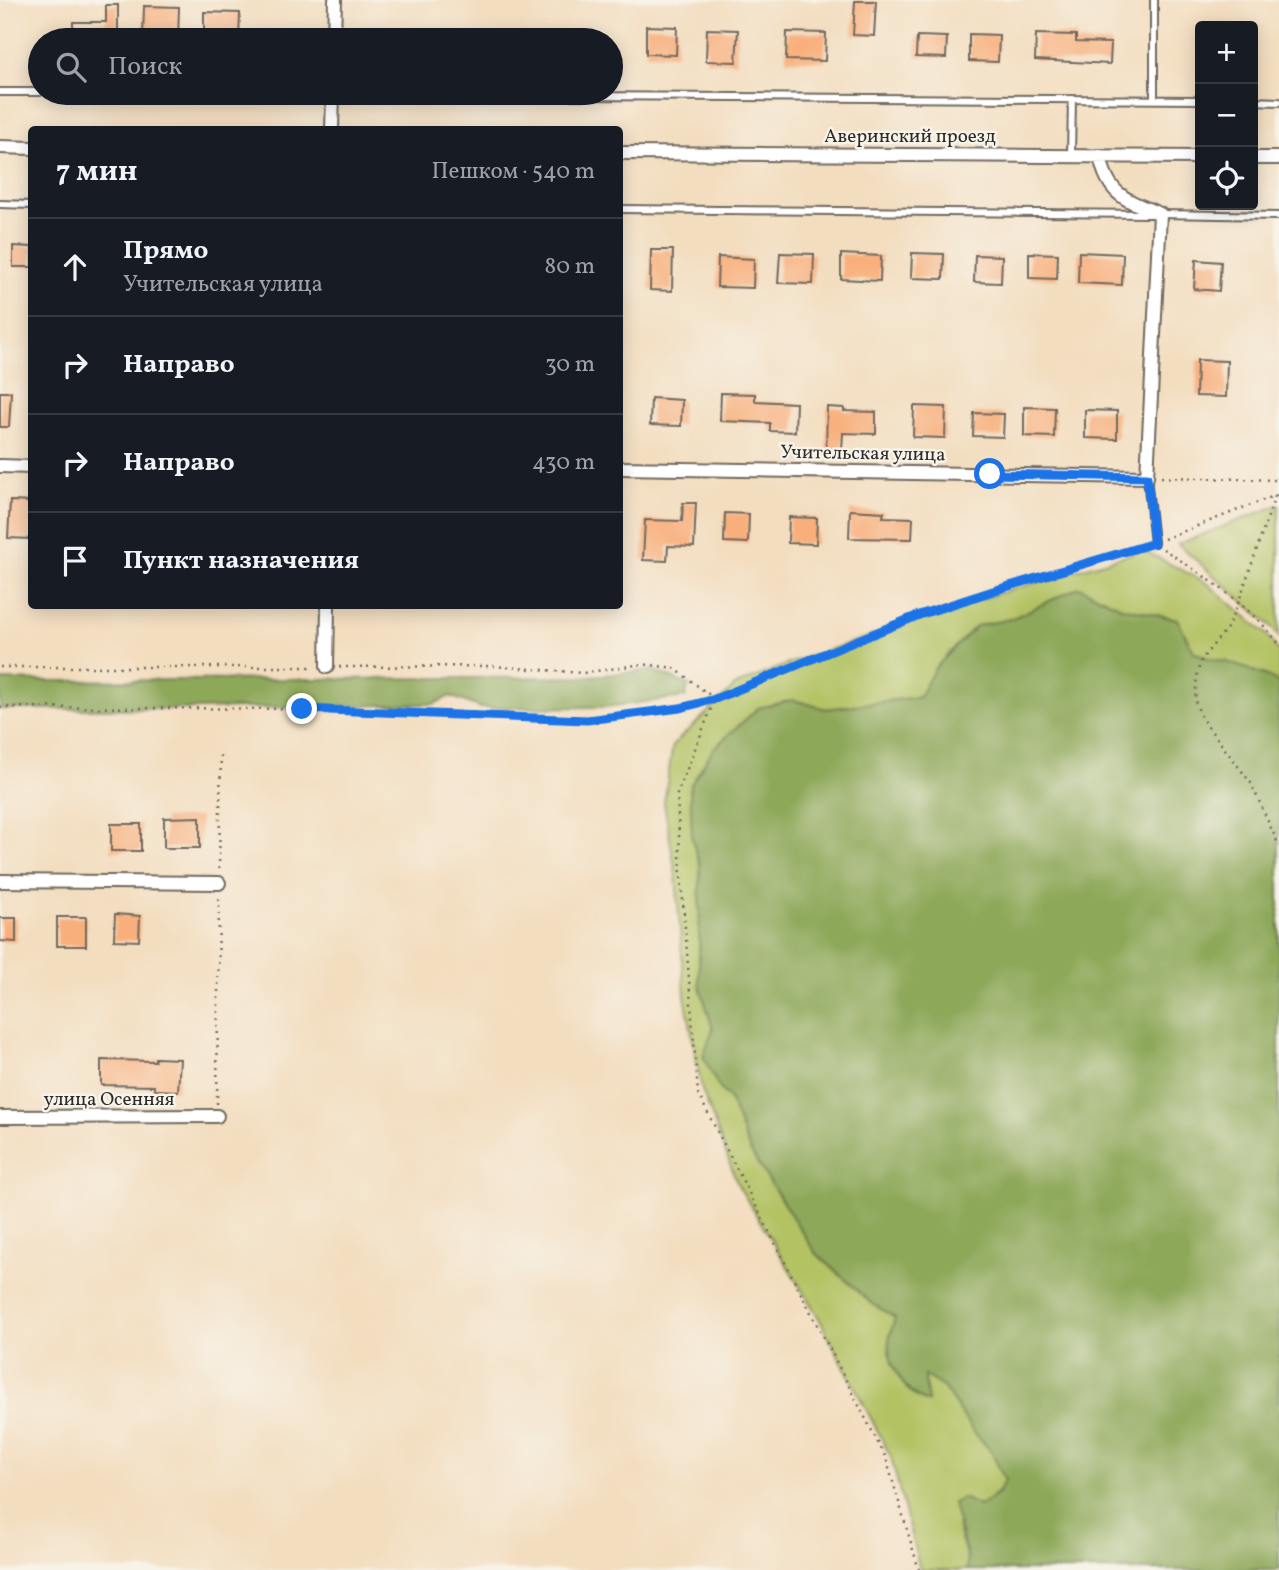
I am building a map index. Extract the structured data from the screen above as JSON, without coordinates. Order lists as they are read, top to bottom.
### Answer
{
  "streets": {
    "street": ["Аверинский проезд", "Учительская улица", "улица Осенняя"]
  },
  "page": {
    "map_buttons": ["+", "−"],
    "search": "Поиск",
    "heading": ["7 мин", "Пешком · 540 m"],
    "list": [
      ["Прямо", "Учительская улица", "80 m"],
      ["Направо", "30 m"],
      ["Направо", "430 m"],
      "Пункт назначения"
    ]
  }
}
